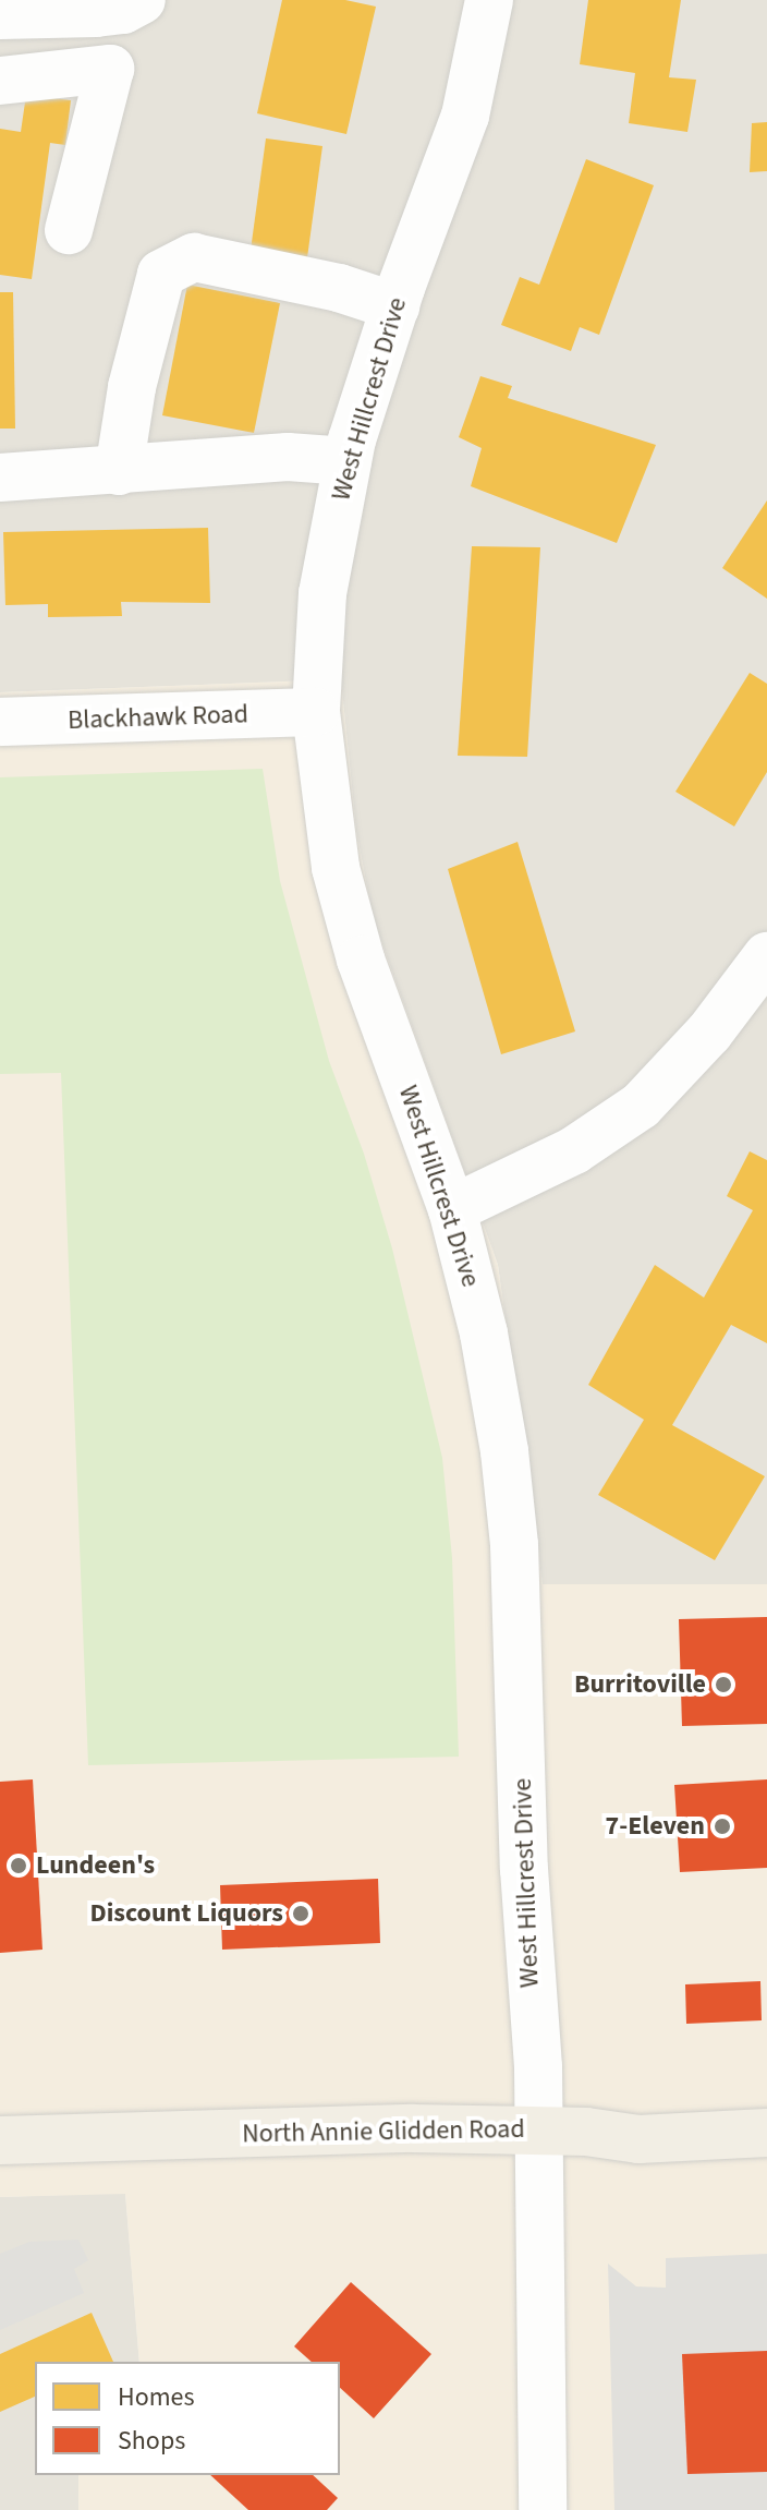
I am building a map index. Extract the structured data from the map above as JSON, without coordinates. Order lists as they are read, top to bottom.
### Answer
{
  "streets": {
    "main road": ["North Annie Glidden Road"],
    "street": ["West Hillcrest Drive", "Blackhawk Road"]
  },
  "crossings": [
    ["West Hillcrest Drive", "Blackhawk Road"],
    ["West Hillcrest Drive", "North Annie Glidden Road"]
  ],
  "places": [
    "Burritoville",
    "7-Eleven",
    "Lundeen's",
    "Discount Liquors"
  ],
  "legend": ["Homes", "Shops"]
}
